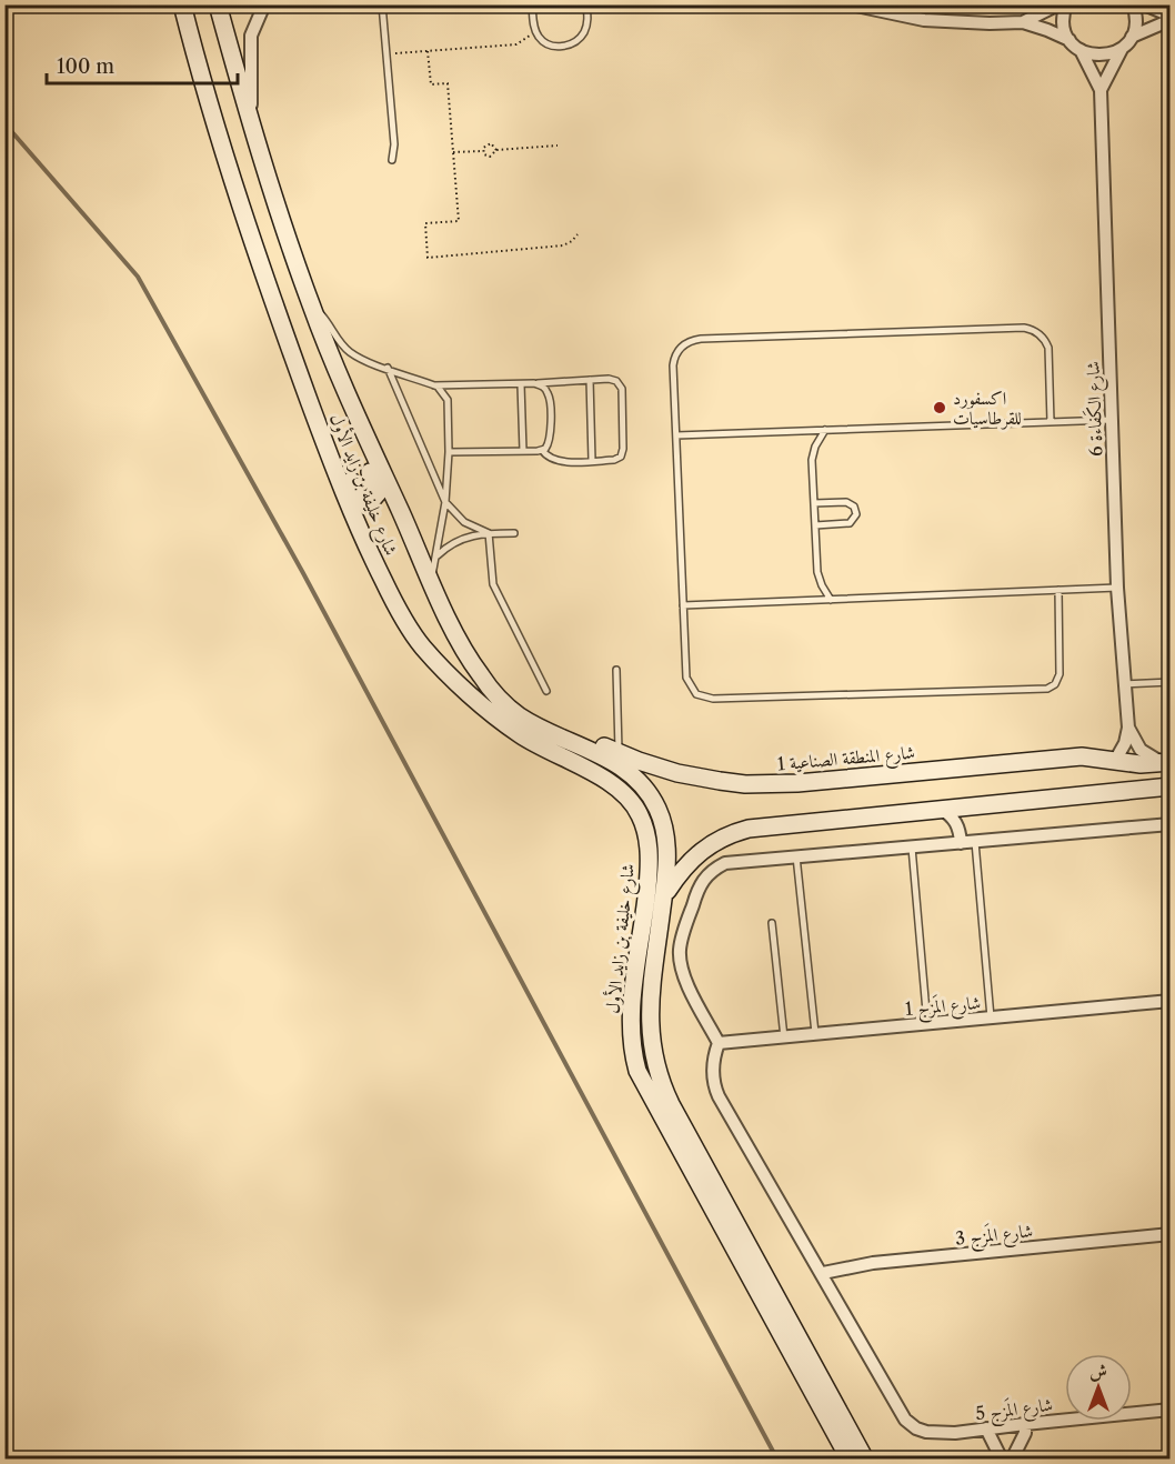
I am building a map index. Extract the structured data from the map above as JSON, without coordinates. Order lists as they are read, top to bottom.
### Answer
{
  "streets": {
    "main road": ["شارع خليفة بن زايد الأول", "شارع المنطقة الصناعية 1"],
    "street": [
      "شارع الكَفاءة 6",
      "شارع المَزج 1",
      "شارع المَزج 3",
      "شارع المَزج 5"
    ]
  },
  "crossings": [
    ["شارع الكَفاءة 6", "شارع المنطقة الصناعية 1"],
    ["شارع خليفة بن زايد الأول", "شارع المنطقة الصناعية 1"],
    ["شارع المَزج 3", "شارع المَزج 5"]
  ],
  "places": ["اكسفورد للقرطاسيات"],
  "scale_bar": "100 m",
  "north": "top"
}
